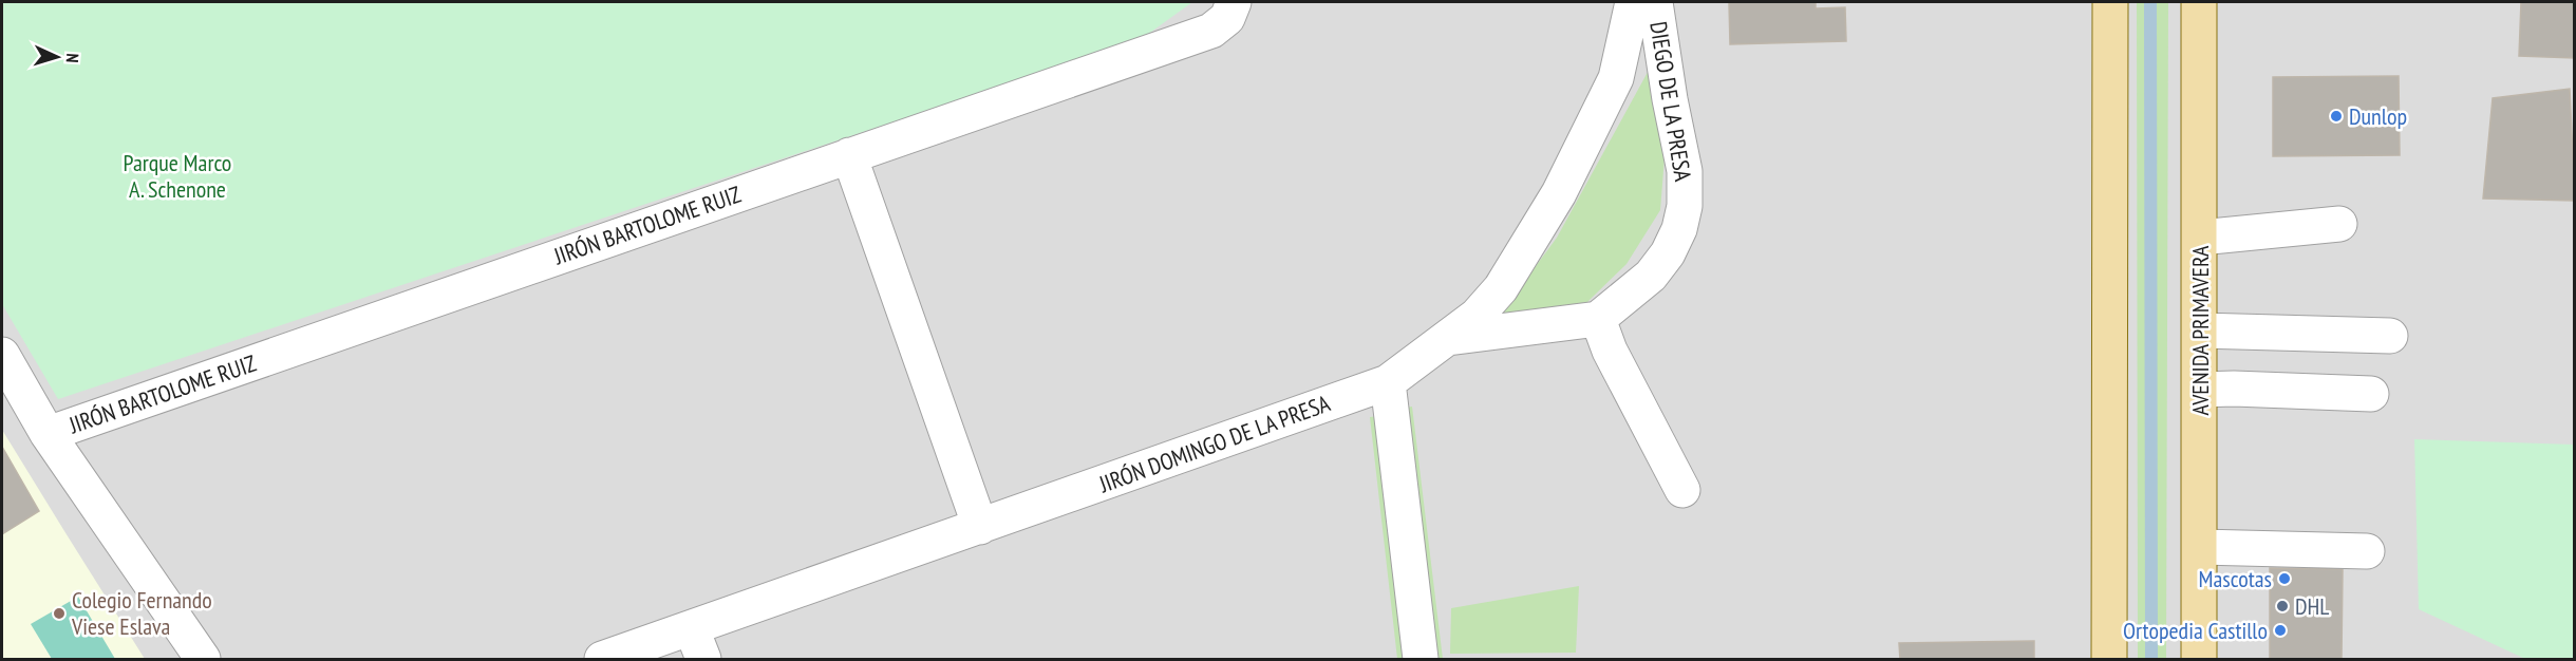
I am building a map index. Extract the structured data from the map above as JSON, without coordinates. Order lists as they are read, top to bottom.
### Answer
{
  "streets": {
    "main road": ["AVENIDA PRIMAVERA"],
    "street": ["DIEGO DE LA PRESA", "JIRÓN BARTOLOME RUIZ", "JIRÓN DOMINGO DE LA PRESA"]
  },
  "parks": ["Parque Marco A. Schenone"],
  "places": [
    "Dunlop",
    "Mascotas",
    "DHL",
    "Colegio Fernando Viese Eslava",
    "Ortopedia Castillo"
  ],
  "north": "right"
}
